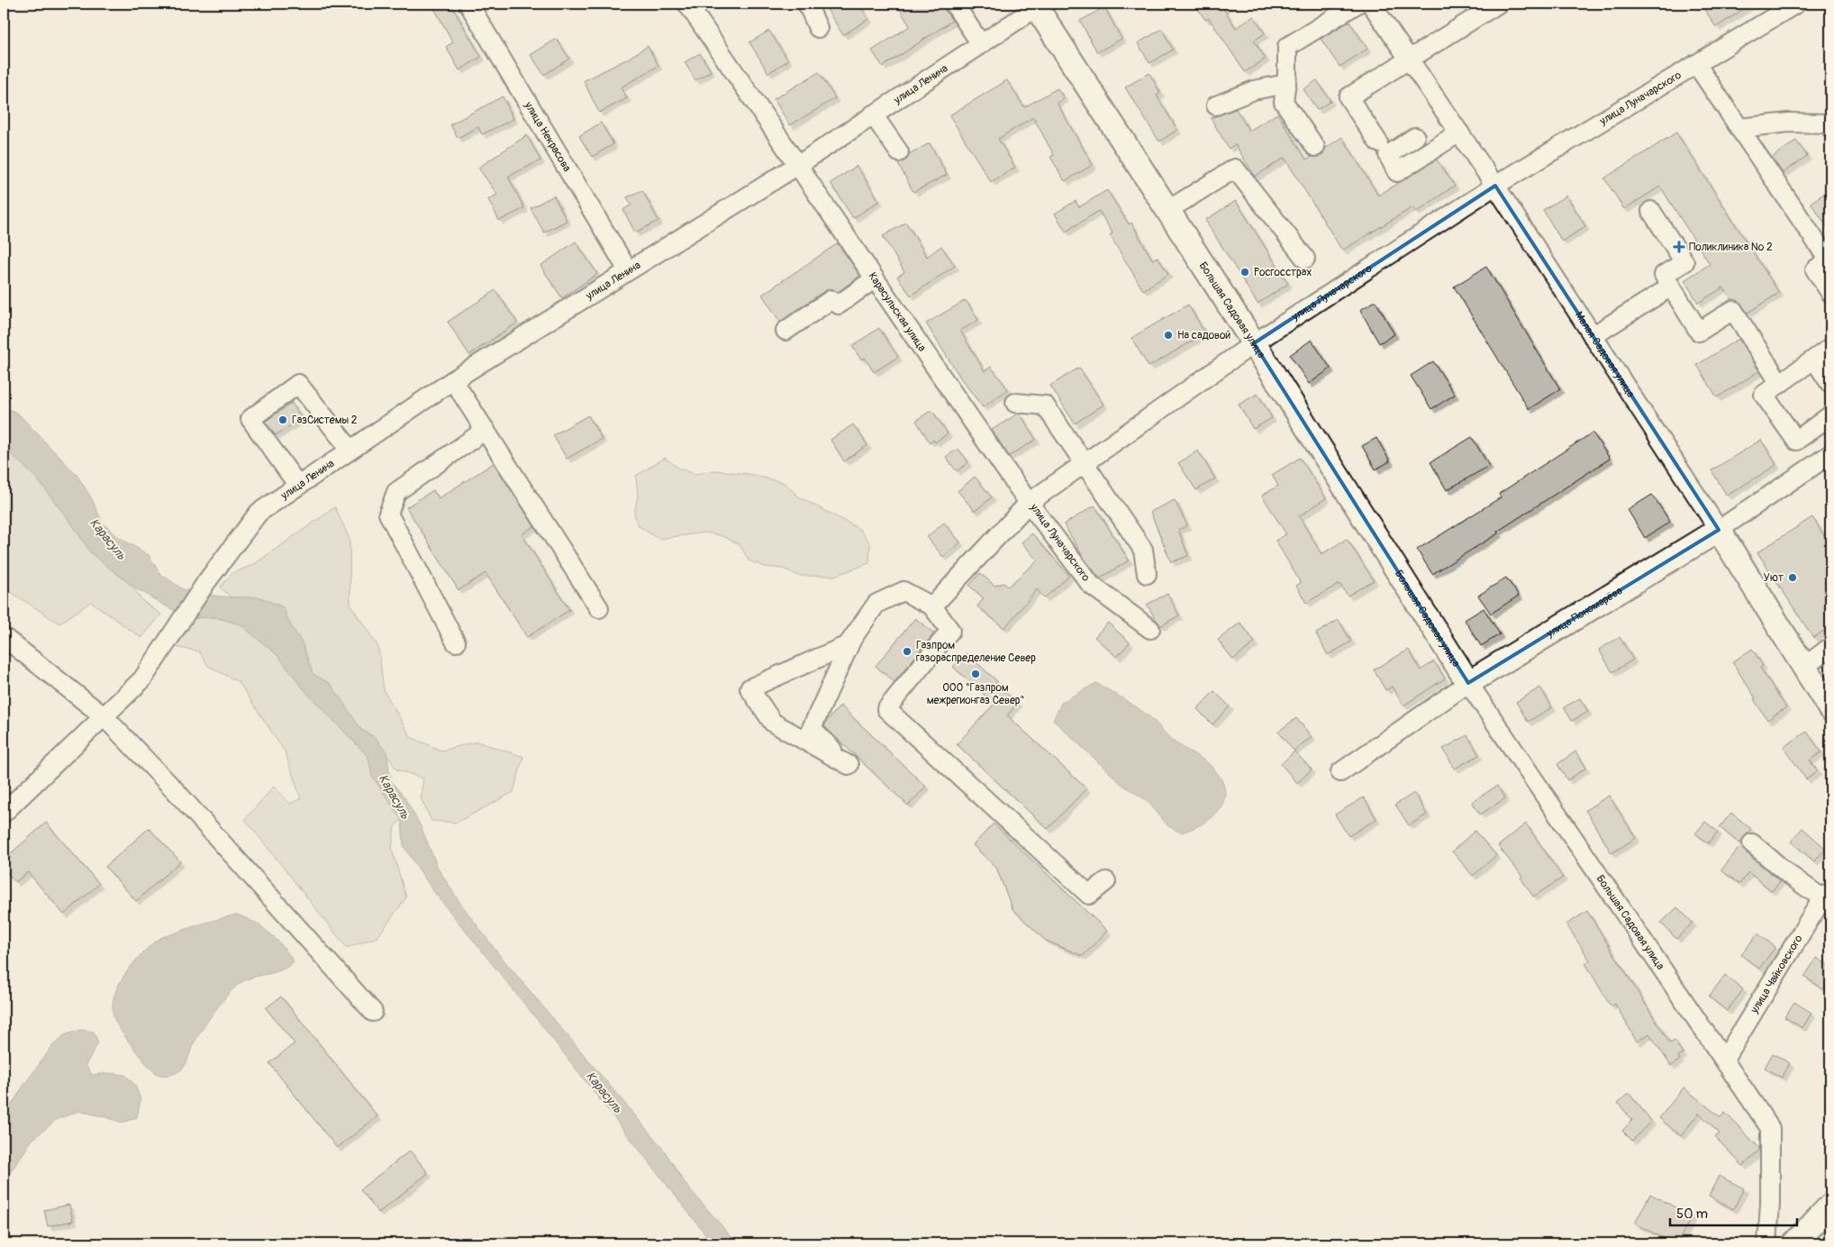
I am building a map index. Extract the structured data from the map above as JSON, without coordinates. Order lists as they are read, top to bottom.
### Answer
{
  "streets": {
    "main road": ["Большая Садовая улица", "Малая Садовая улица", "улица Пономарёва"],
    "street": [
      "улица Ленина",
      "улица Луначарского",
      "улица Некрасова",
      "Карасульская улица",
      "улица Чайковского"
    ]
  },
  "crossings": [
    ["улица Ленина", "улица Некрасова"],
    ["улица Ленина", "Большая Садовая улица"],
    ["улица Ленина", "Карасульская улица"],
    ["улица Луначарского", "Большая Садовая улица"],
    ["улица Луначарского", "Карасульская улица"],
    ["улица Луначарского", "Малая Садовая улица"],
    ["Большая Садовая улица", "улица Пономарёва"],
    ["Большая Садовая улица", "улица Чайковского"],
    ["Малая Садовая улица", "улица Пономарёва"]
  ],
  "water": ["Карасуль"],
  "places": {
    "health": ["Поликлиника № 2"],
    "other": [
      "Росгосстрах",
      "На садовой",
      "ГазСистемы 2",
      "Уют",
      "Газпром газораспределение Север",
      "ООО \"Газпром межрегионгаз Север\""
    ]
  },
  "scale_bar": "50 m"
}
